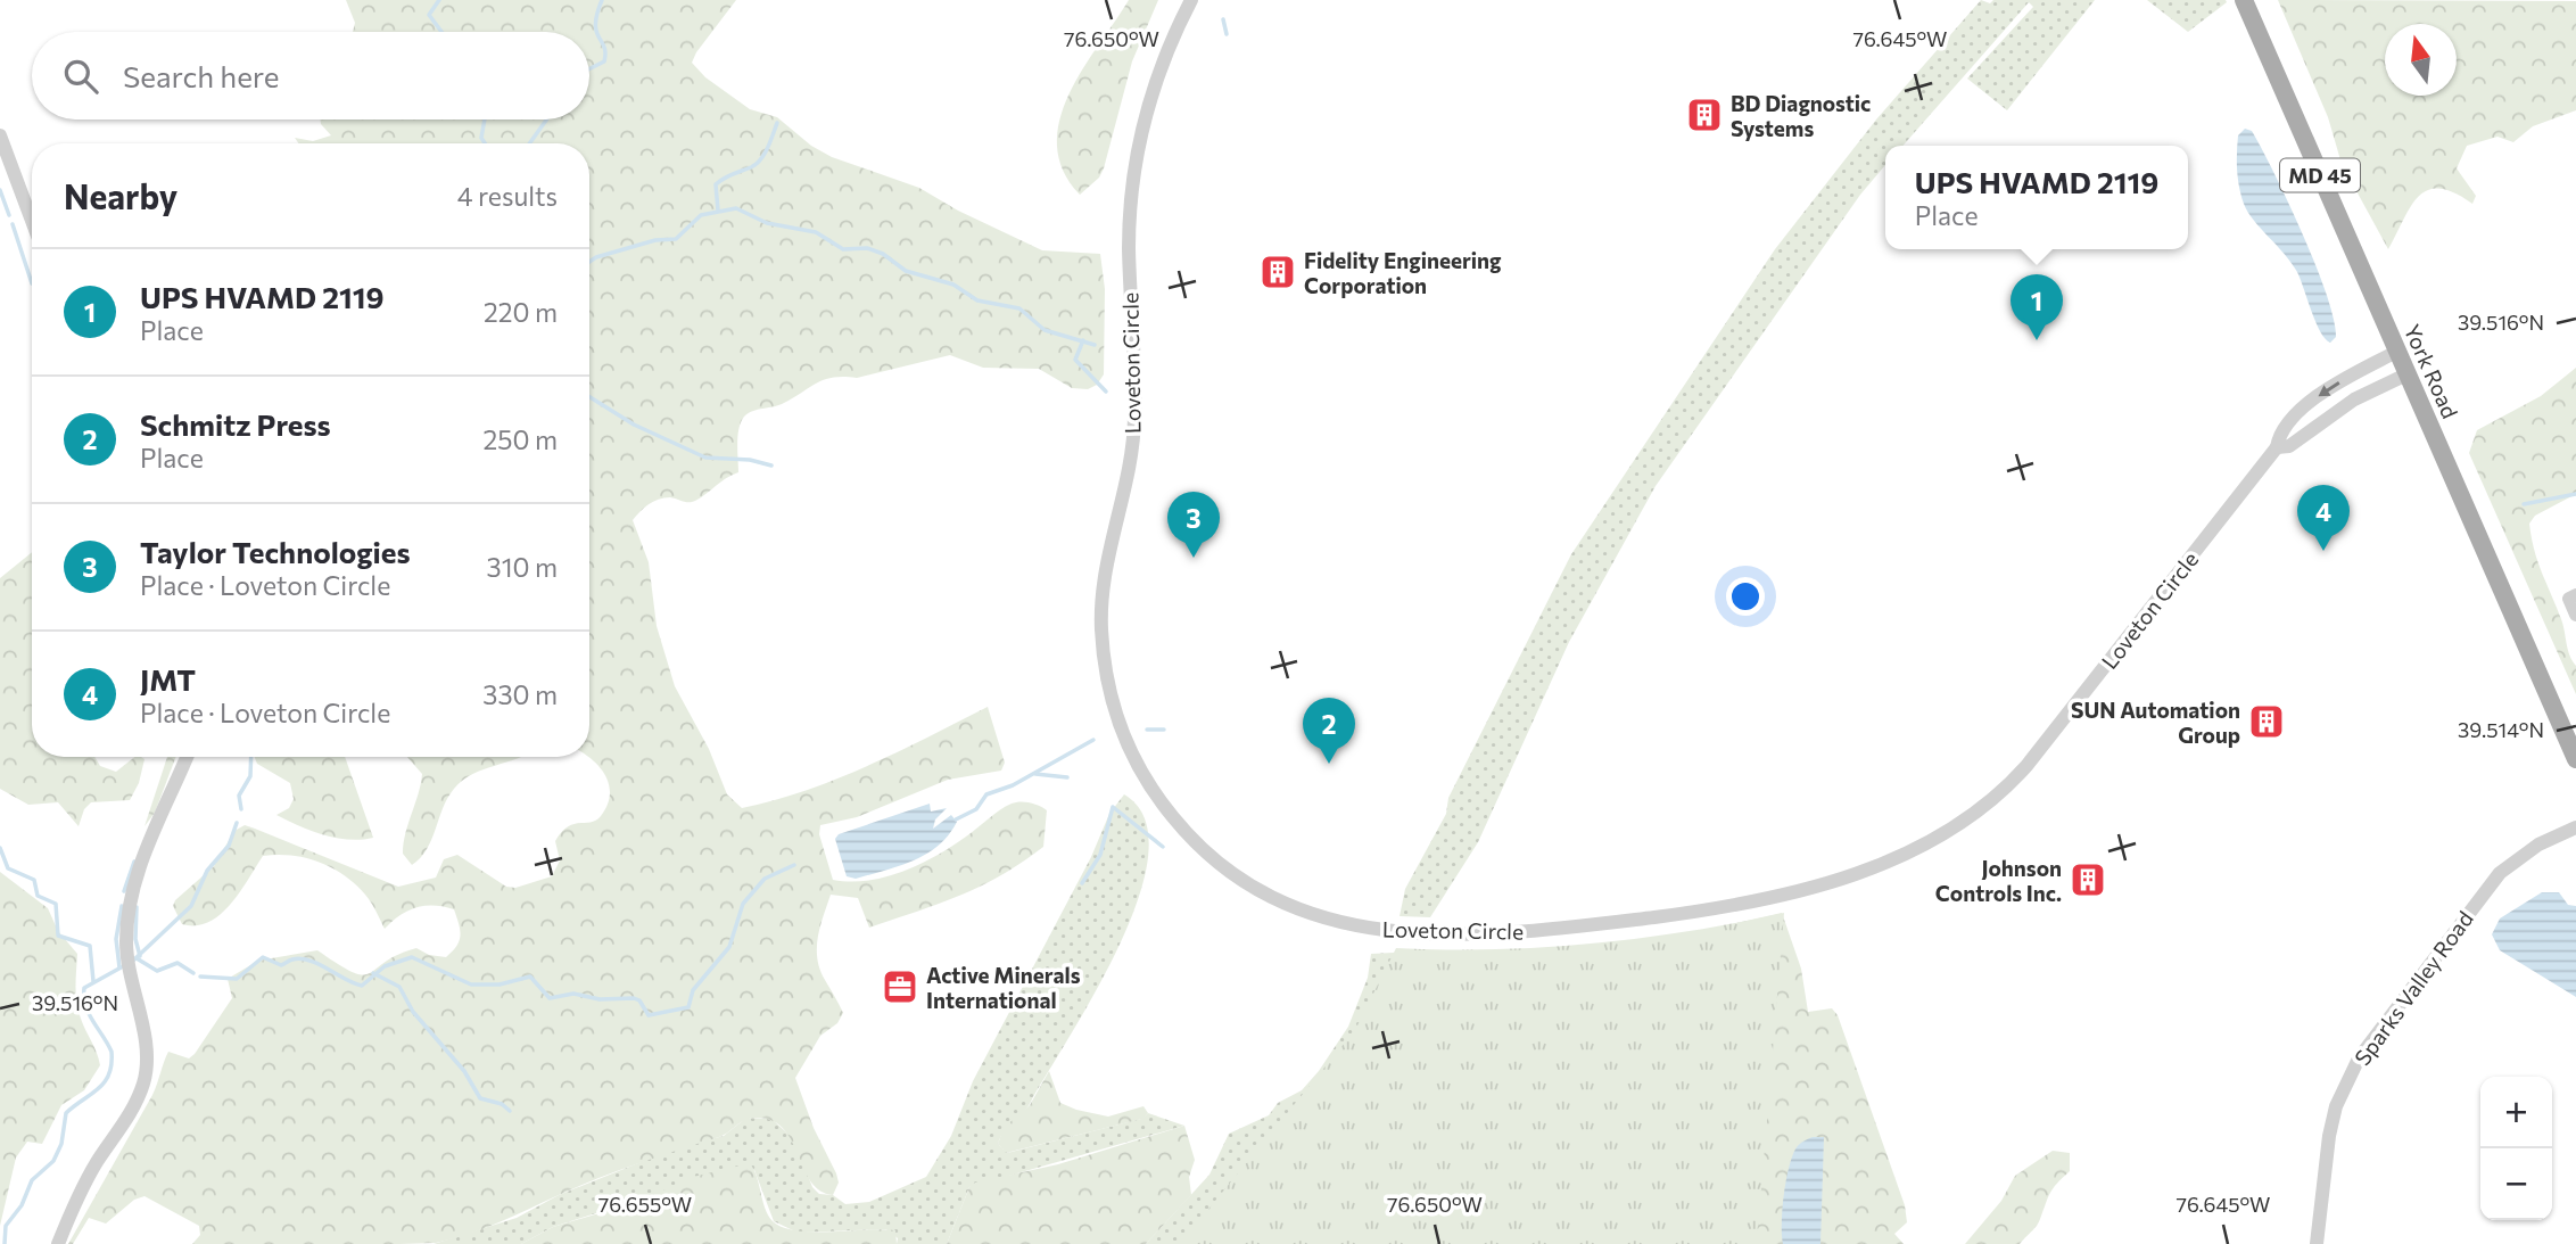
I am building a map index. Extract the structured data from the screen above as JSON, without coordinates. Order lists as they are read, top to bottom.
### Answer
{
  "streets": {
    "main road": ["MD 45", "York Road"],
    "street": ["Loveton Circle", "Sparks Valley Road"]
  },
  "crossings": [
    ["Loveton Circle", "York Road"]
  ],
  "places": {
    "building": [
      "BD Diagnostic Systems",
      "Fidelity Engineering Corporation",
      "SUN Automation Group",
      "Johnson Controls Inc."
    ],
    "office": ["Active Minerals International"]
  },
  "north": "top",
  "page": {
    "search": "Search here",
    "heading": ["Nearby", "4 results"],
    "popup": ["UPS HVAMD 2119", "Place"],
    "list": [
      {
        "mark": "1",
        "name": "UPS HVAMD 2119",
        "note": "Place",
        "value": "220 m"
      },
      {
        "mark": "2",
        "name": "Schmitz Press",
        "note": "Place",
        "value": "250 m"
      },
      {
        "mark": "3",
        "name": "Taylor Technologies",
        "note": "Place · Loveton Circle",
        "value": "310 m"
      },
      {
        "mark": "4",
        "name": "JMT",
        "note": "Place · Loveton Circle",
        "value": "330 m"
      }
    ],
    "pins": [
      "1",
      "4",
      "3",
      "2"
    ],
    "map_buttons": ["+", "−"]
  },
  "coordinates": [
    "76.650°W",
    "76.645°W",
    "39.516°N",
    "39.514°N",
    "76.655°W"
  ]
}
